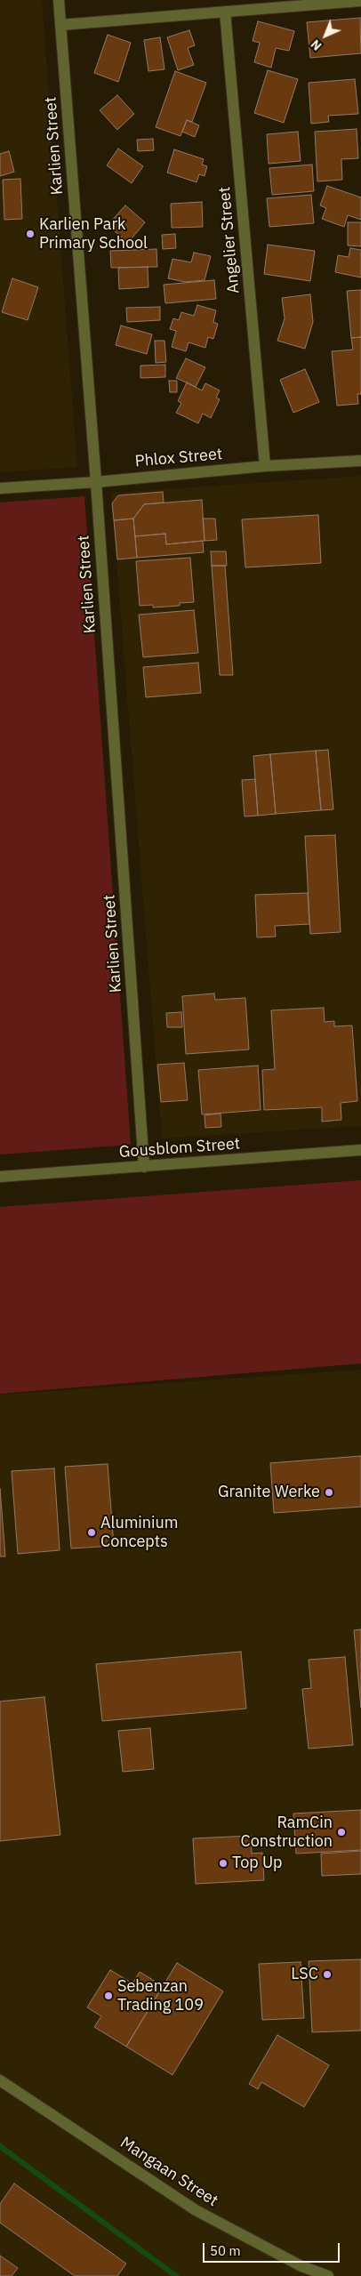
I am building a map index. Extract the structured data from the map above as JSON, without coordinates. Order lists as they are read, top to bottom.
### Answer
{
  "streets": {
    "street": [
      "Karlien Street",
      "Angelier Street",
      "Phlox Street",
      "Gousblom Street",
      "Mangaan Street"
    ]
  },
  "crossings": [
    ["Karlien Street", "Phlox Street"],
    ["Karlien Street", "Gousblom Street"],
    ["Angelier Street", "Phlox Street"]
  ],
  "places": [
    "Karlien Park Primary School",
    "Granite Werke",
    "Aluminium Concepts",
    "RamCin Construction",
    "Top Up",
    "LSC",
    "Sebenzan Trading 109"
  ],
  "scale_bar": "50 m",
  "north": "bottom left"
}
